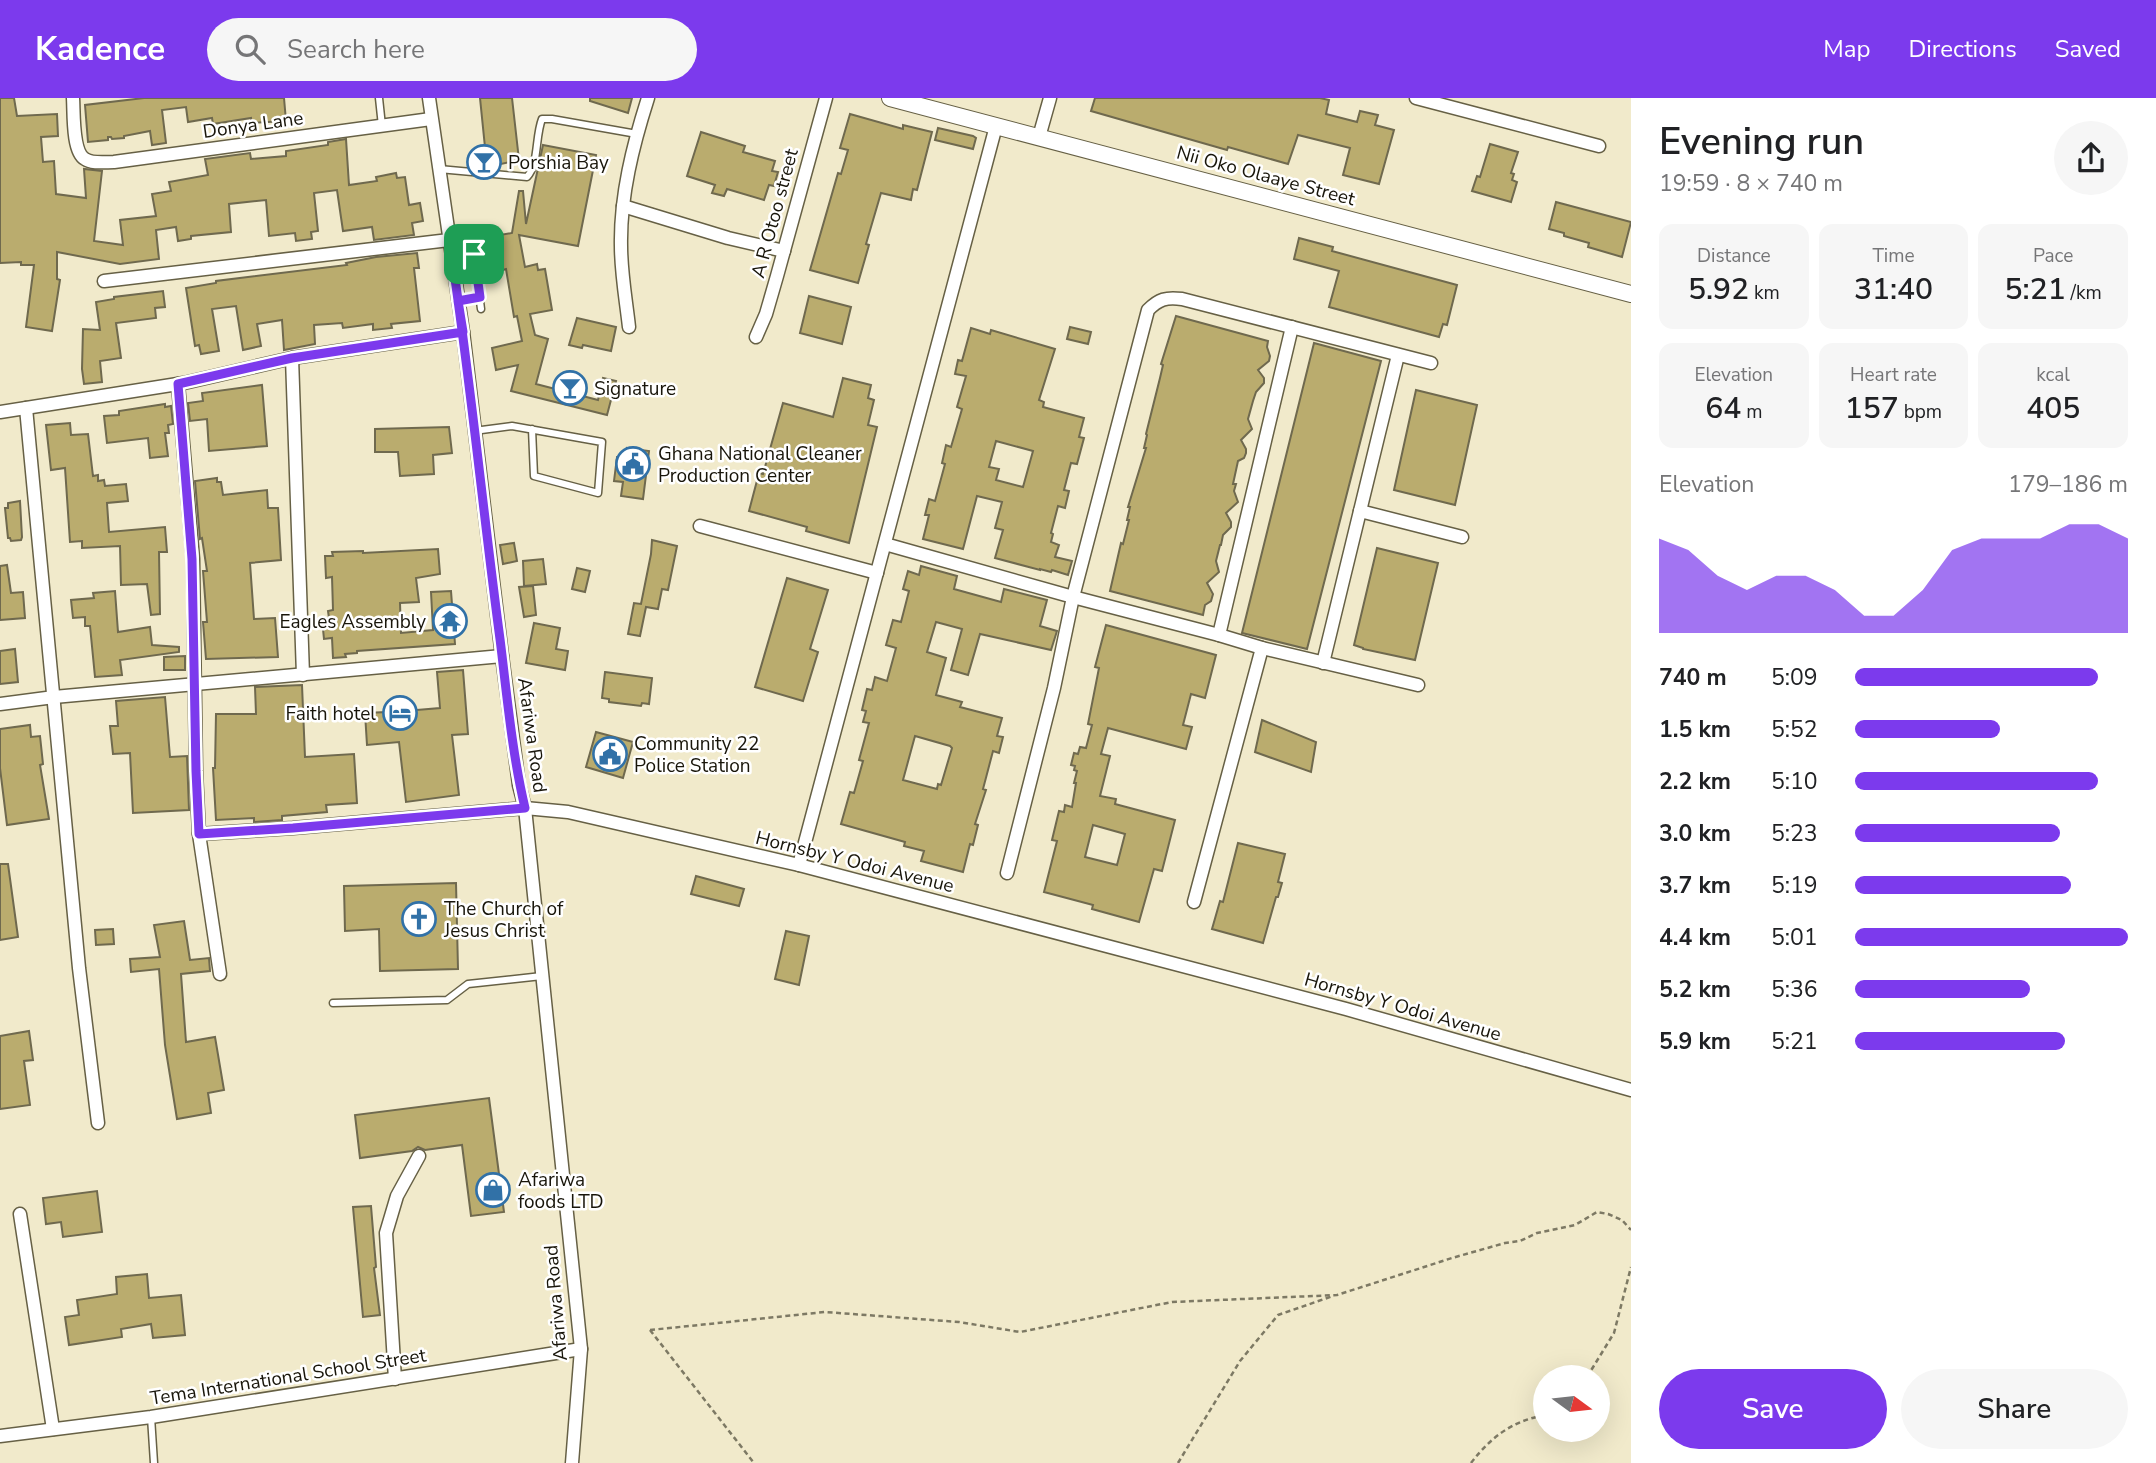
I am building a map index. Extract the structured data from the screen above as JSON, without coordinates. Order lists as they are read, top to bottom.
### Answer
{
  "streets": {
    "street": [
      "Donya Lane",
      "Nii Oko Olaaye Street",
      "A R Otoo street",
      "Afariwa Road",
      "Hornsby Y Odoi Avenue",
      "Tema International School Street"
    ]
  },
  "crossings": [
    ["Donya Lane", "Afariwa Road"],
    ["Afariwa Road", "Hornsby Y Odoi Avenue"],
    ["Afariwa Road", "Tema International School Street"]
  ],
  "places": {
    "bar": ["Porshia Bay", "Signature"],
    "public building": ["Ghana National Cleaner Production Center", "Community 22 Police Station"],
    "temple": ["Eagles Assembly"],
    "hotel": ["Faith hotel"],
    "church": ["The Church of Jesus Christ"],
    "shop": ["Afariwa foods LTD"]
  },
  "north": "right",
  "page": {
    "header": "Kadence",
    "search": "Search here",
    "nav": ["Map", "Directions", "Saved"],
    "heading": ["Evening run", "19:59 · 8 × 740 m"],
    "stats": [
      ["Distance", "5.92 km"],
      ["Time", "31:40"],
      ["Pace", "5:21 /km"],
      ["Elevation", "64 m"],
      ["Heart rate", "157 bpm"],
      ["kcal", "405"]
    ],
    "chart": ["Elevation", "179–186 m"],
    "list": [
      {
        "name": "740 m",
        "note": "5:09"
      },
      {
        "name": "1.5 km",
        "note": "5:52"
      },
      {
        "name": "2.2 km",
        "note": "5:10"
      },
      {
        "name": "3.0 km",
        "note": "5:23"
      },
      {
        "name": "3.7 km",
        "note": "5:19"
      },
      {
        "name": "4.4 km",
        "note": "5:01"
      },
      {
        "name": "5.2 km",
        "note": "5:36"
      },
      {
        "name": "5.9 km",
        "note": "5:21"
      }
    ],
    "buttons": ["Save", "Share"]
  }
}
